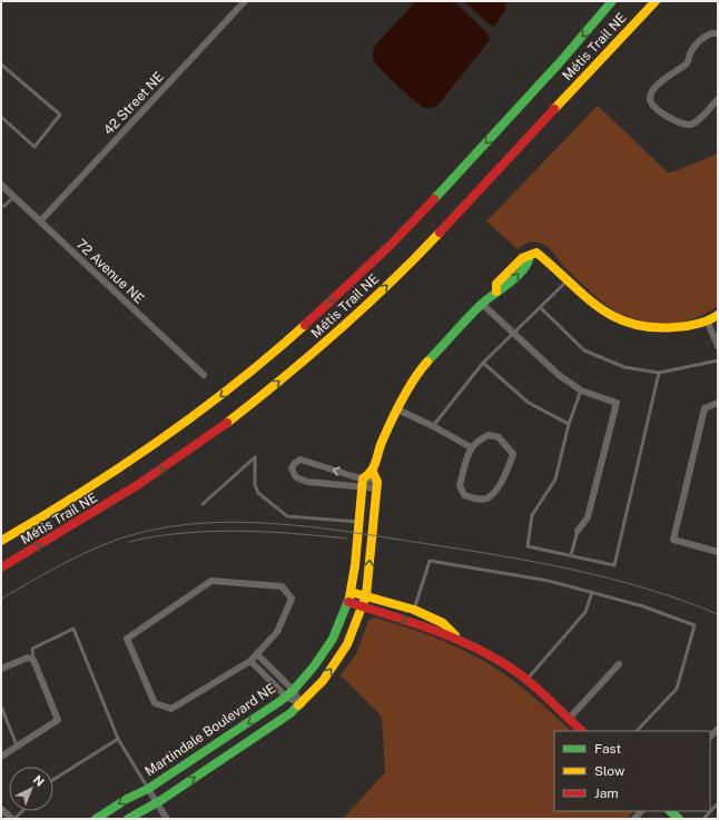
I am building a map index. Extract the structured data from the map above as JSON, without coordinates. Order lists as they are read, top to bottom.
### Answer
{
  "streets": {
    "street": [
      "Métis Trail NE",
      "42 Street NE",
      "72 Avenue NE",
      "Martindale Boulevard NE"
    ]
  },
  "crossings": [
    ["42 Street NE", "72 Avenue NE"]
  ],
  "legend": ["Fast", "Slow", "Jam"],
  "north": "top right"
}
